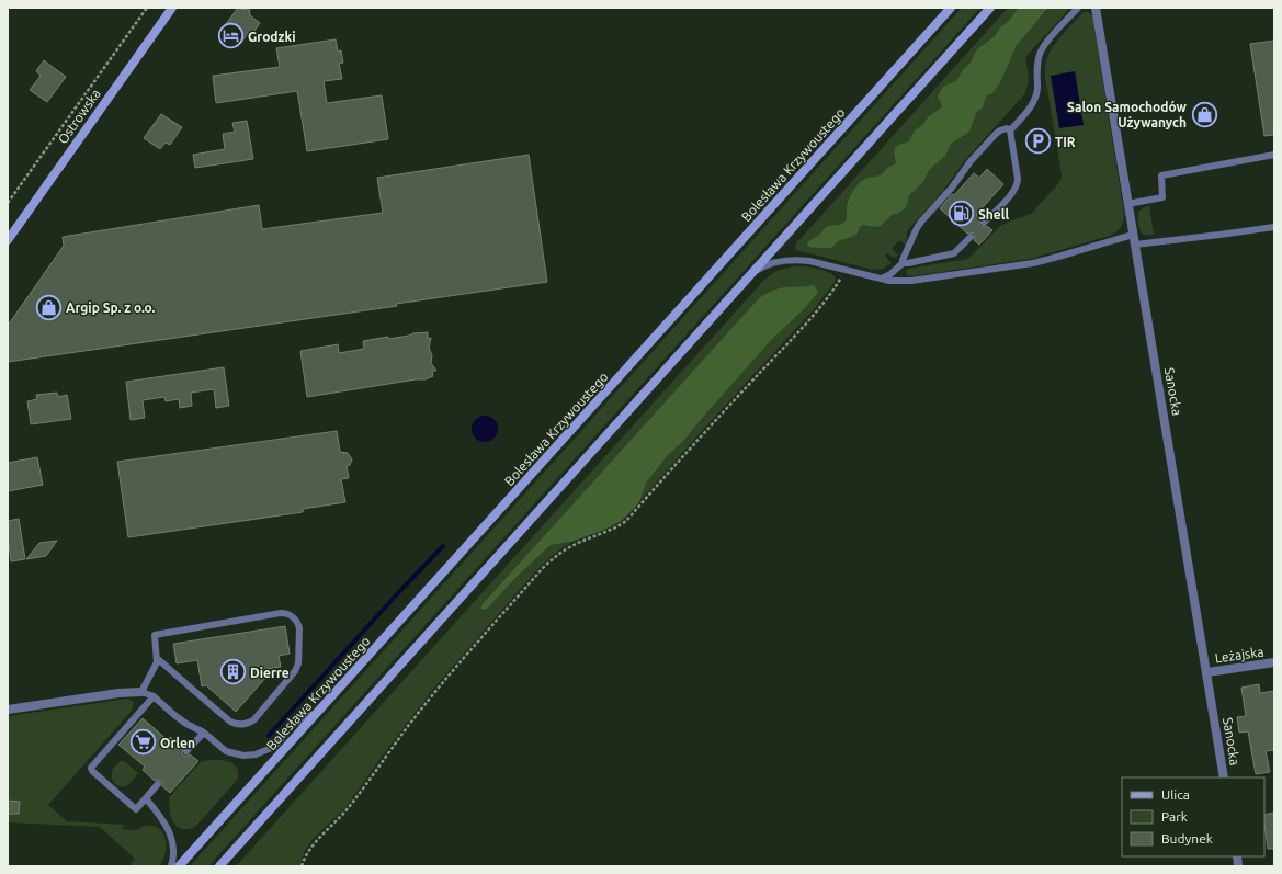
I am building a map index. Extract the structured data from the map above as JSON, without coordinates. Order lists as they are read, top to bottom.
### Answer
{
  "streets": {
    "main road": ["Ostrowska", "Bolesława Krzywoustego"],
    "street": ["Sanocka", "Leżajska"]
  },
  "crossings": [
    ["Sanocka", "Leżajska"]
  ],
  "places": {
    "hotel": ["Grodzki"],
    "shop": ["Salon Samochodów Używanych", "Argip Sp. z o.o."],
    "parking": ["TIR"],
    "fuel station": ["Shell"],
    "building": ["Dierre"],
    "supermarket": ["Orlen"]
  },
  "legend": ["Ulica", "Park", "Budynek"]
}
